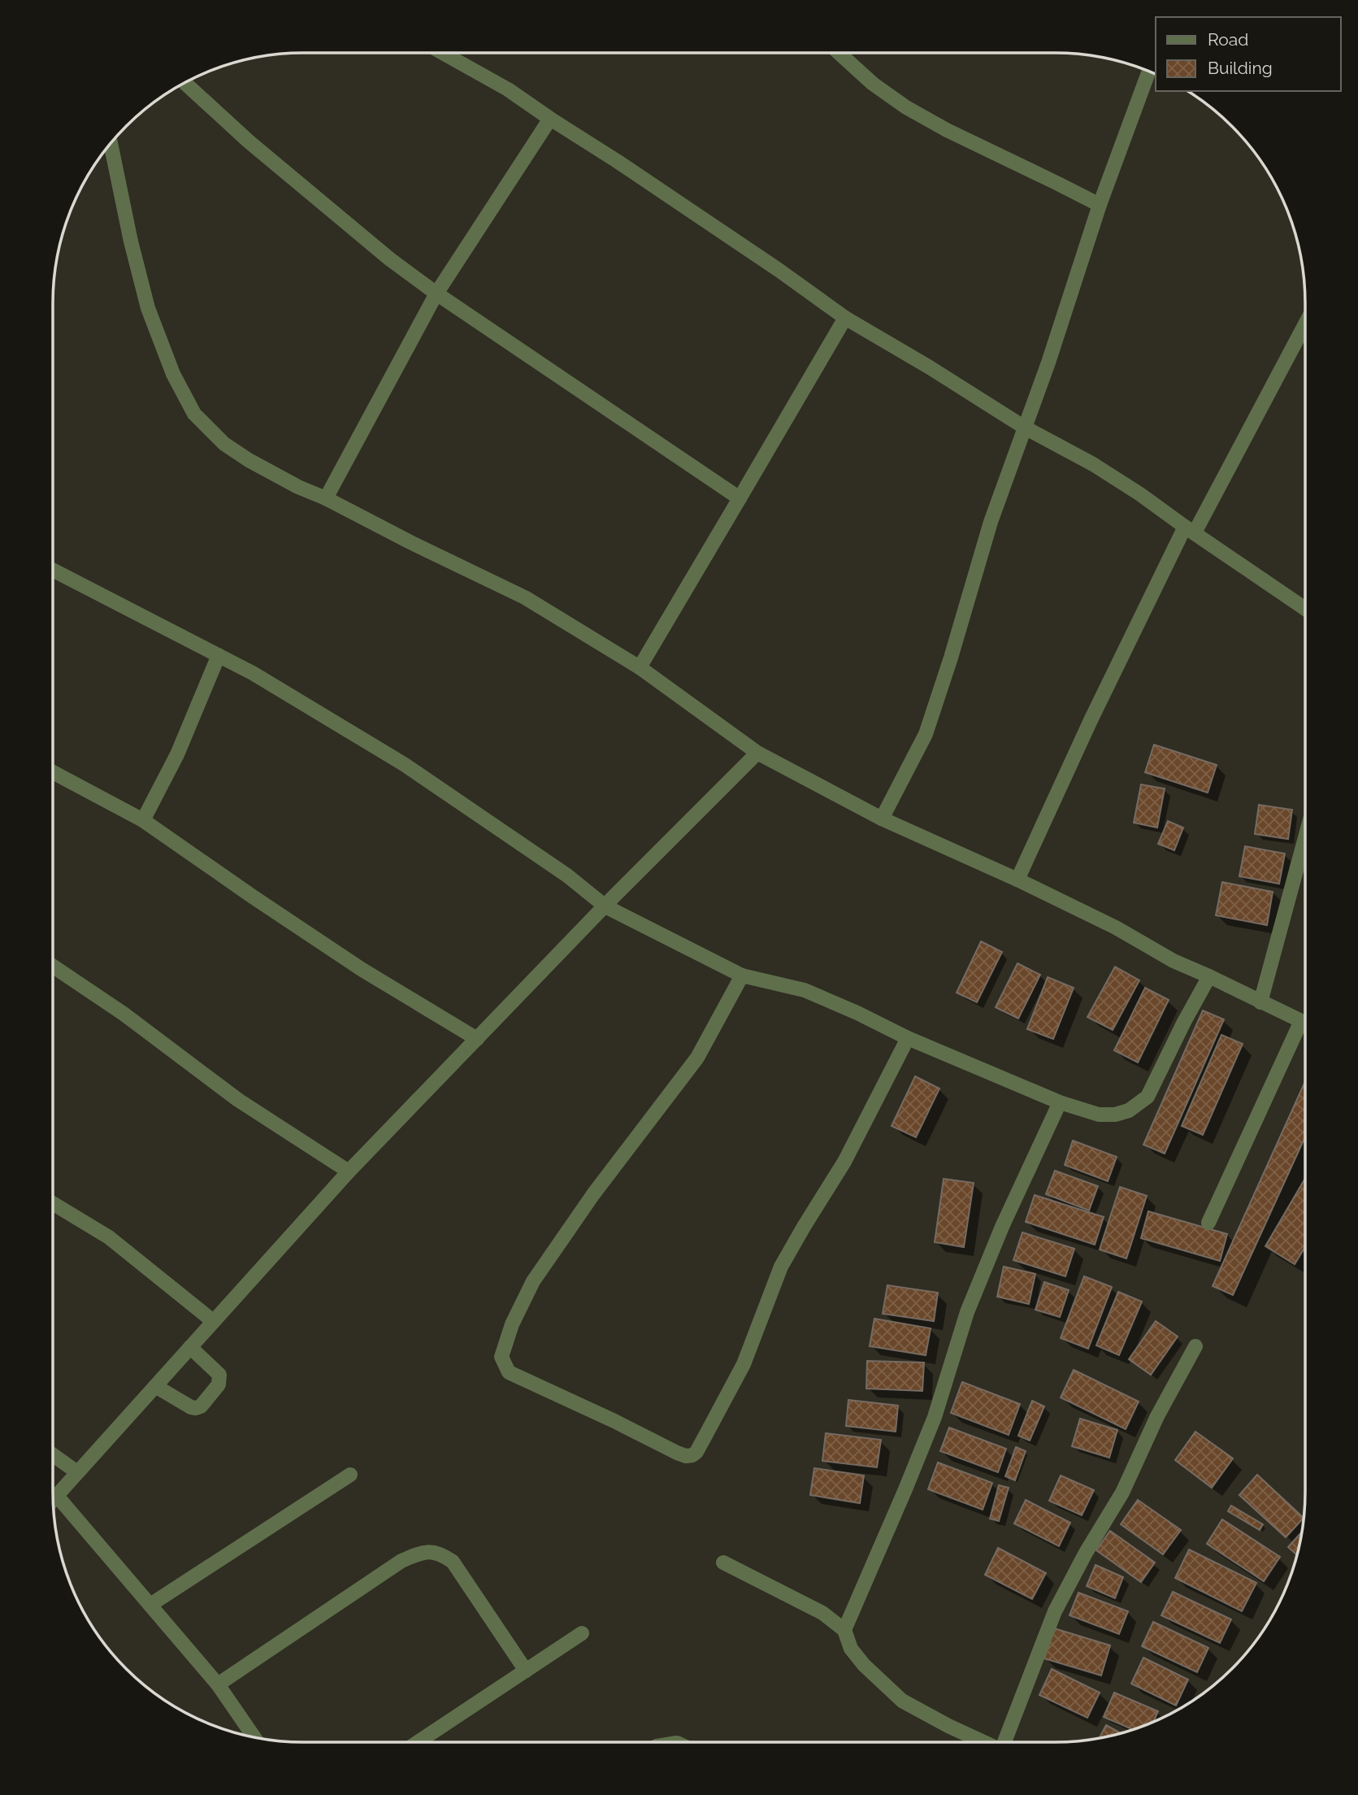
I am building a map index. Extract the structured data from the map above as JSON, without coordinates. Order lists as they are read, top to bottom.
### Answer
{
  "legend": ["Road", "Building"]
}
